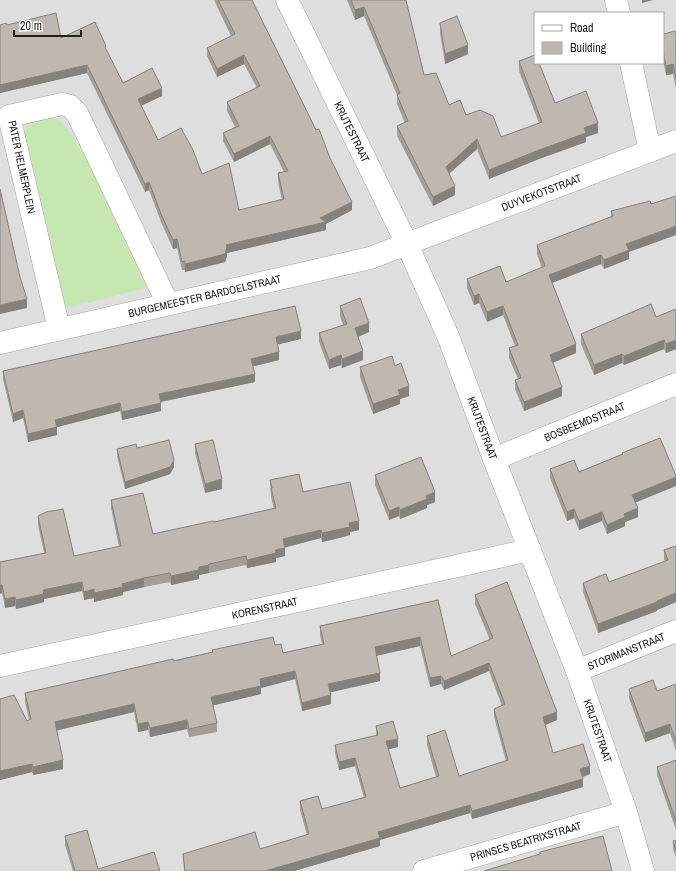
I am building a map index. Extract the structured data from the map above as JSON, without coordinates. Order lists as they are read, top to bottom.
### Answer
{
  "streets": {
    "street": [
      "KRIJTESTRAAT",
      "PATER HELMERPLEIN",
      "DUYVEKOTSTRAAT",
      "BURGEMEESTER BARDOELSTRAAT",
      "BOSBEEMDSTRAAT",
      "KORENSTRAAT",
      "STORIMANSTRAAT",
      "PRINSES BEATRIXSTRAAT"
    ]
  },
  "crossings": [
    ["KRIJTESTRAAT", "DUYVEKOTSTRAAT"],
    ["KRIJTESTRAAT", "BURGEMEESTER BARDOELSTRAAT"],
    ["KRIJTESTRAAT", "BOSBEEMDSTRAAT"],
    ["KRIJTESTRAAT", "KORENSTRAAT"],
    ["KRIJTESTRAAT", "STORIMANSTRAAT"],
    ["KRIJTESTRAAT", "PRINSES BEATRIXSTRAAT"],
    ["PATER HELMERPLEIN", "BURGEMEESTER BARDOELSTRAAT"],
    ["DUYVEKOTSTRAAT", "BURGEMEESTER BARDOELSTRAAT"]
  ],
  "legend": ["Road", "Building"],
  "scale_bar": "20 m"
}
